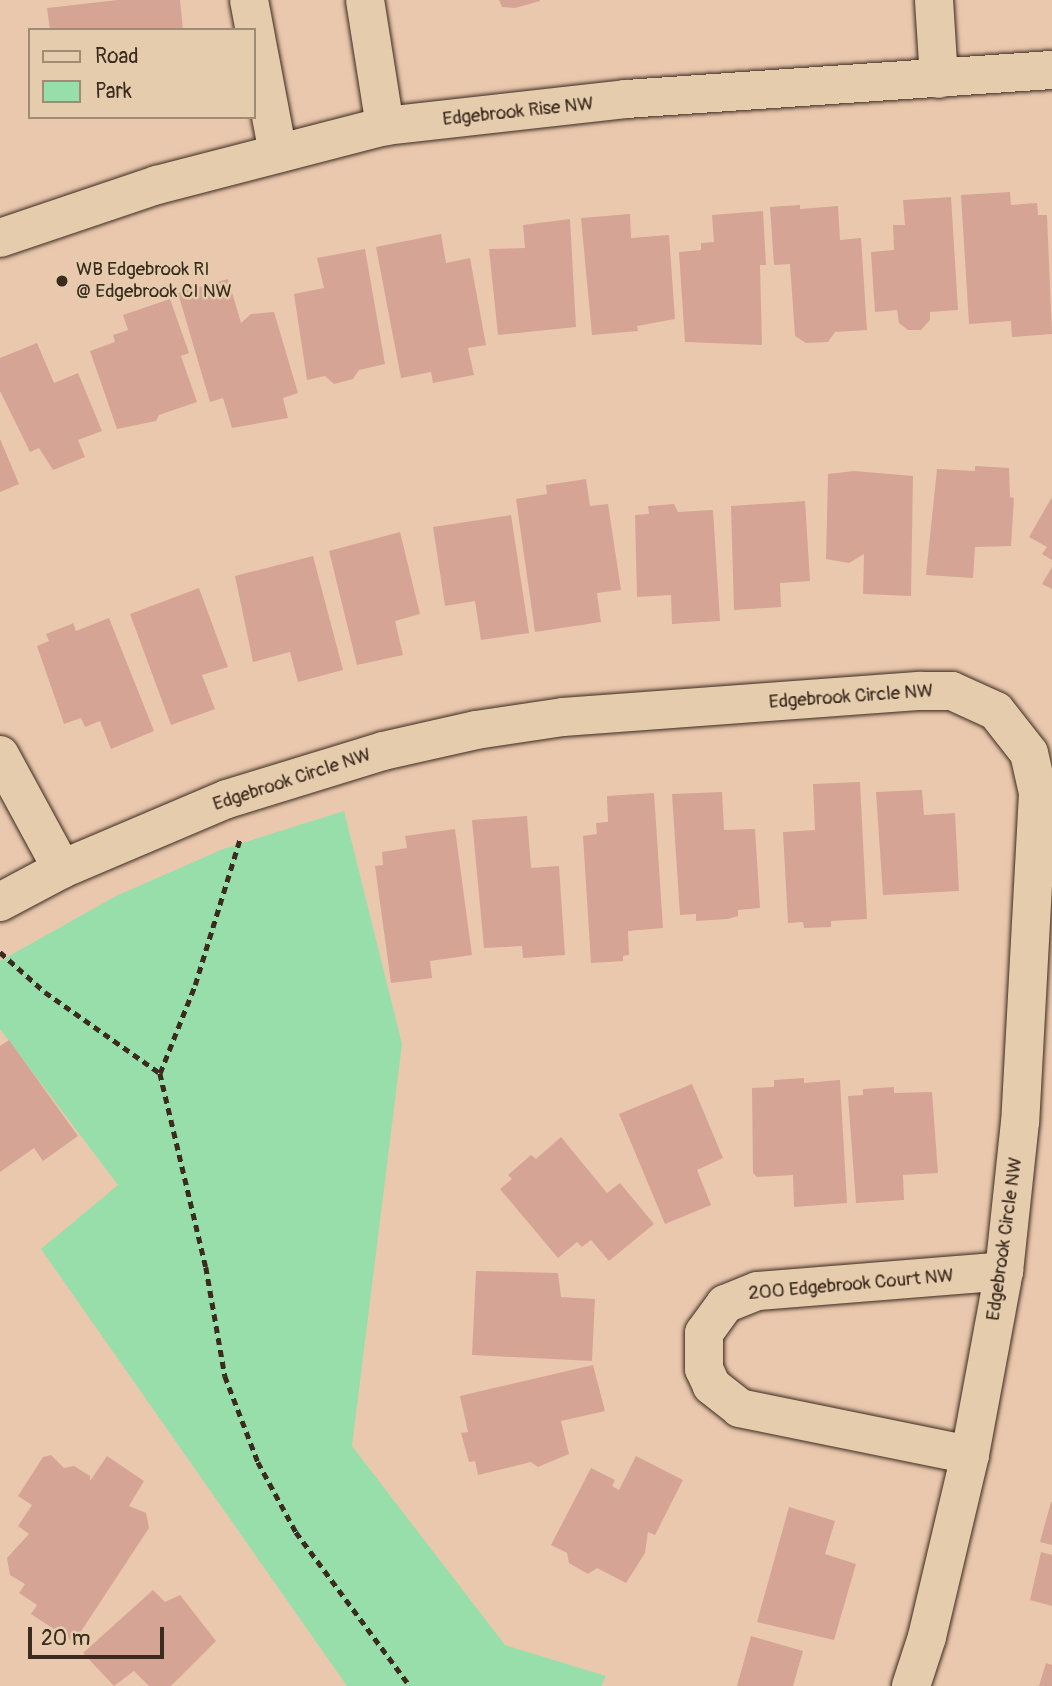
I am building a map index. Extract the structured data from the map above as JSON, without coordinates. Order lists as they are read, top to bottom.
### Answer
{
  "streets": {
    "street": ["Edgebrook Rise NW", "Edgebrook Circle NW", "200 Edgebrook Court NW"]
  },
  "crossings": [
    ["Edgebrook Circle NW", "200 Edgebrook Court NW"]
  ],
  "places": ["WB Edgebrook RI @ Edgebrook CI NW"],
  "legend": ["Road", "Park"],
  "scale_bar": "20 m"
}
